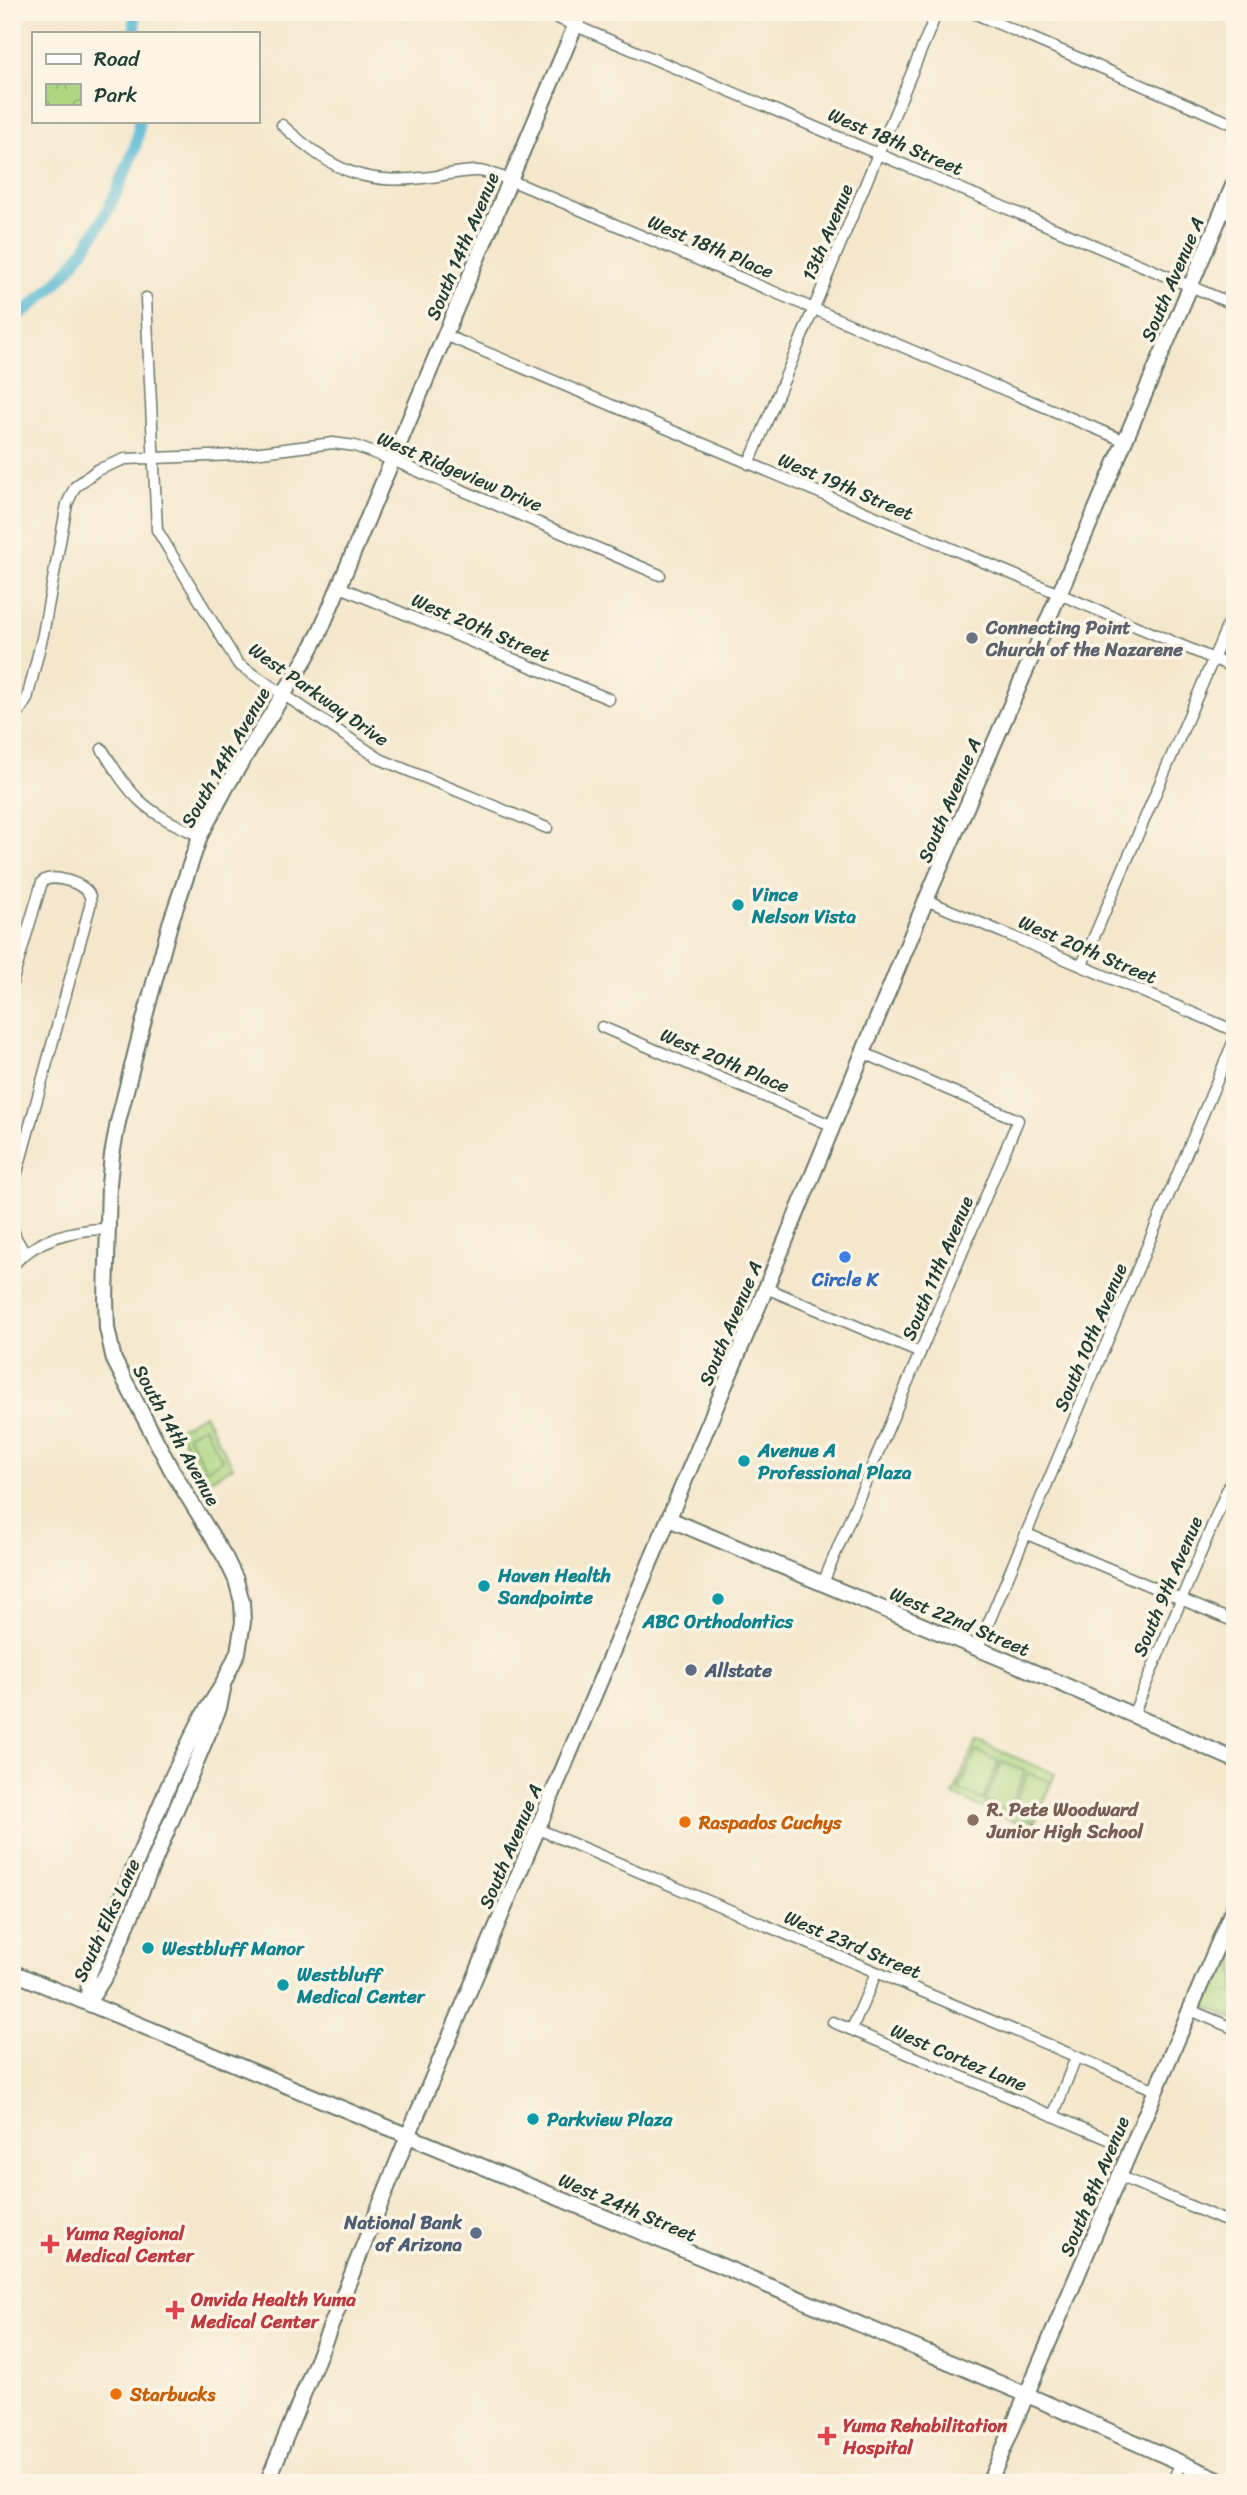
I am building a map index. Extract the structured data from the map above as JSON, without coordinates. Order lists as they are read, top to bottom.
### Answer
{
  "streets": {
    "main road": [
      "South 14th Avenue",
      "South Avenue A",
      "West 22nd Street",
      "South Elks Lane",
      "South 8th Avenue",
      "West 24th Street"
    ],
    "street": [
      "West 18th Street",
      "13th Avenue",
      "West 18th Place",
      "West Ridgeview Drive",
      "West 19th Street",
      "West 20th Street",
      "West Parkway Drive",
      "West 20th Place",
      "South 11th Avenue",
      "South 10th Avenue",
      "South 9th Avenue",
      "West 23rd Street",
      "West Cortez Lane"
    ]
  },
  "crossings": [
    ["West 18th Street", "13th Avenue"],
    ["West 18th Street", "South 14th Avenue"],
    ["West 18th Street", "South Avenue A"],
    ["13th Avenue", "West 18th Place"],
    ["13th Avenue", "West 19th Street"],
    ["South 14th Avenue", "West 18th Place"],
    ["South 14th Avenue", "West Ridgeview Drive"],
    ["South 14th Avenue", "West 19th Street"],
    ["South 14th Avenue", "West 20th Street"],
    ["South 14th Avenue", "West Parkway Drive"],
    ["South 14th Avenue", "South Elks Lane"],
    ["West 18th Place", "South Avenue A"],
    ["South Avenue A", "West 19th Street"],
    ["South Avenue A", "West 20th Street"],
    ["South Avenue A", "West 20th Place"],
    ["South Avenue A", "South 11th Avenue"],
    ["South Avenue A", "West 22nd Street"],
    ["South Avenue A", "West 23rd Street"],
    ["South Avenue A", "West 24th Street"],
    ["West Ridgeview Drive", "West Parkway Drive"],
    ["South 11th Avenue", "West 22nd Street"],
    ["South 10th Avenue", "West 22nd Street"],
    ["South 9th Avenue", "West 22nd Street"],
    ["South Elks Lane", "West 24th Street"],
    ["West 23rd Street", "South 8th Avenue"],
    ["South 8th Avenue", "West 24th Street"]
  ],
  "places": {
    "other": [
      "Connecting Point Church of the Nazarene",
      "Vince Nelson Vista",
      "Circle K",
      "Avenue A Professional Plaza",
      "Haven Health Sandpointe",
      "ABC Orthodontics",
      "Allstate",
      "R. Pete Woodward Junior High School",
      "Raspados Cuchys",
      "Westbluff Manor",
      "Westbluff Medical Center",
      "Parkview Plaza",
      "National Bank of Arizona",
      "Starbucks"
    ],
    "health": ["Yuma Regional Medical Center", "Onvida Health Yuma Medical Center", "Yuma Rehabilitation Hospital"]
  },
  "legend": ["Road", "Park"]
}
